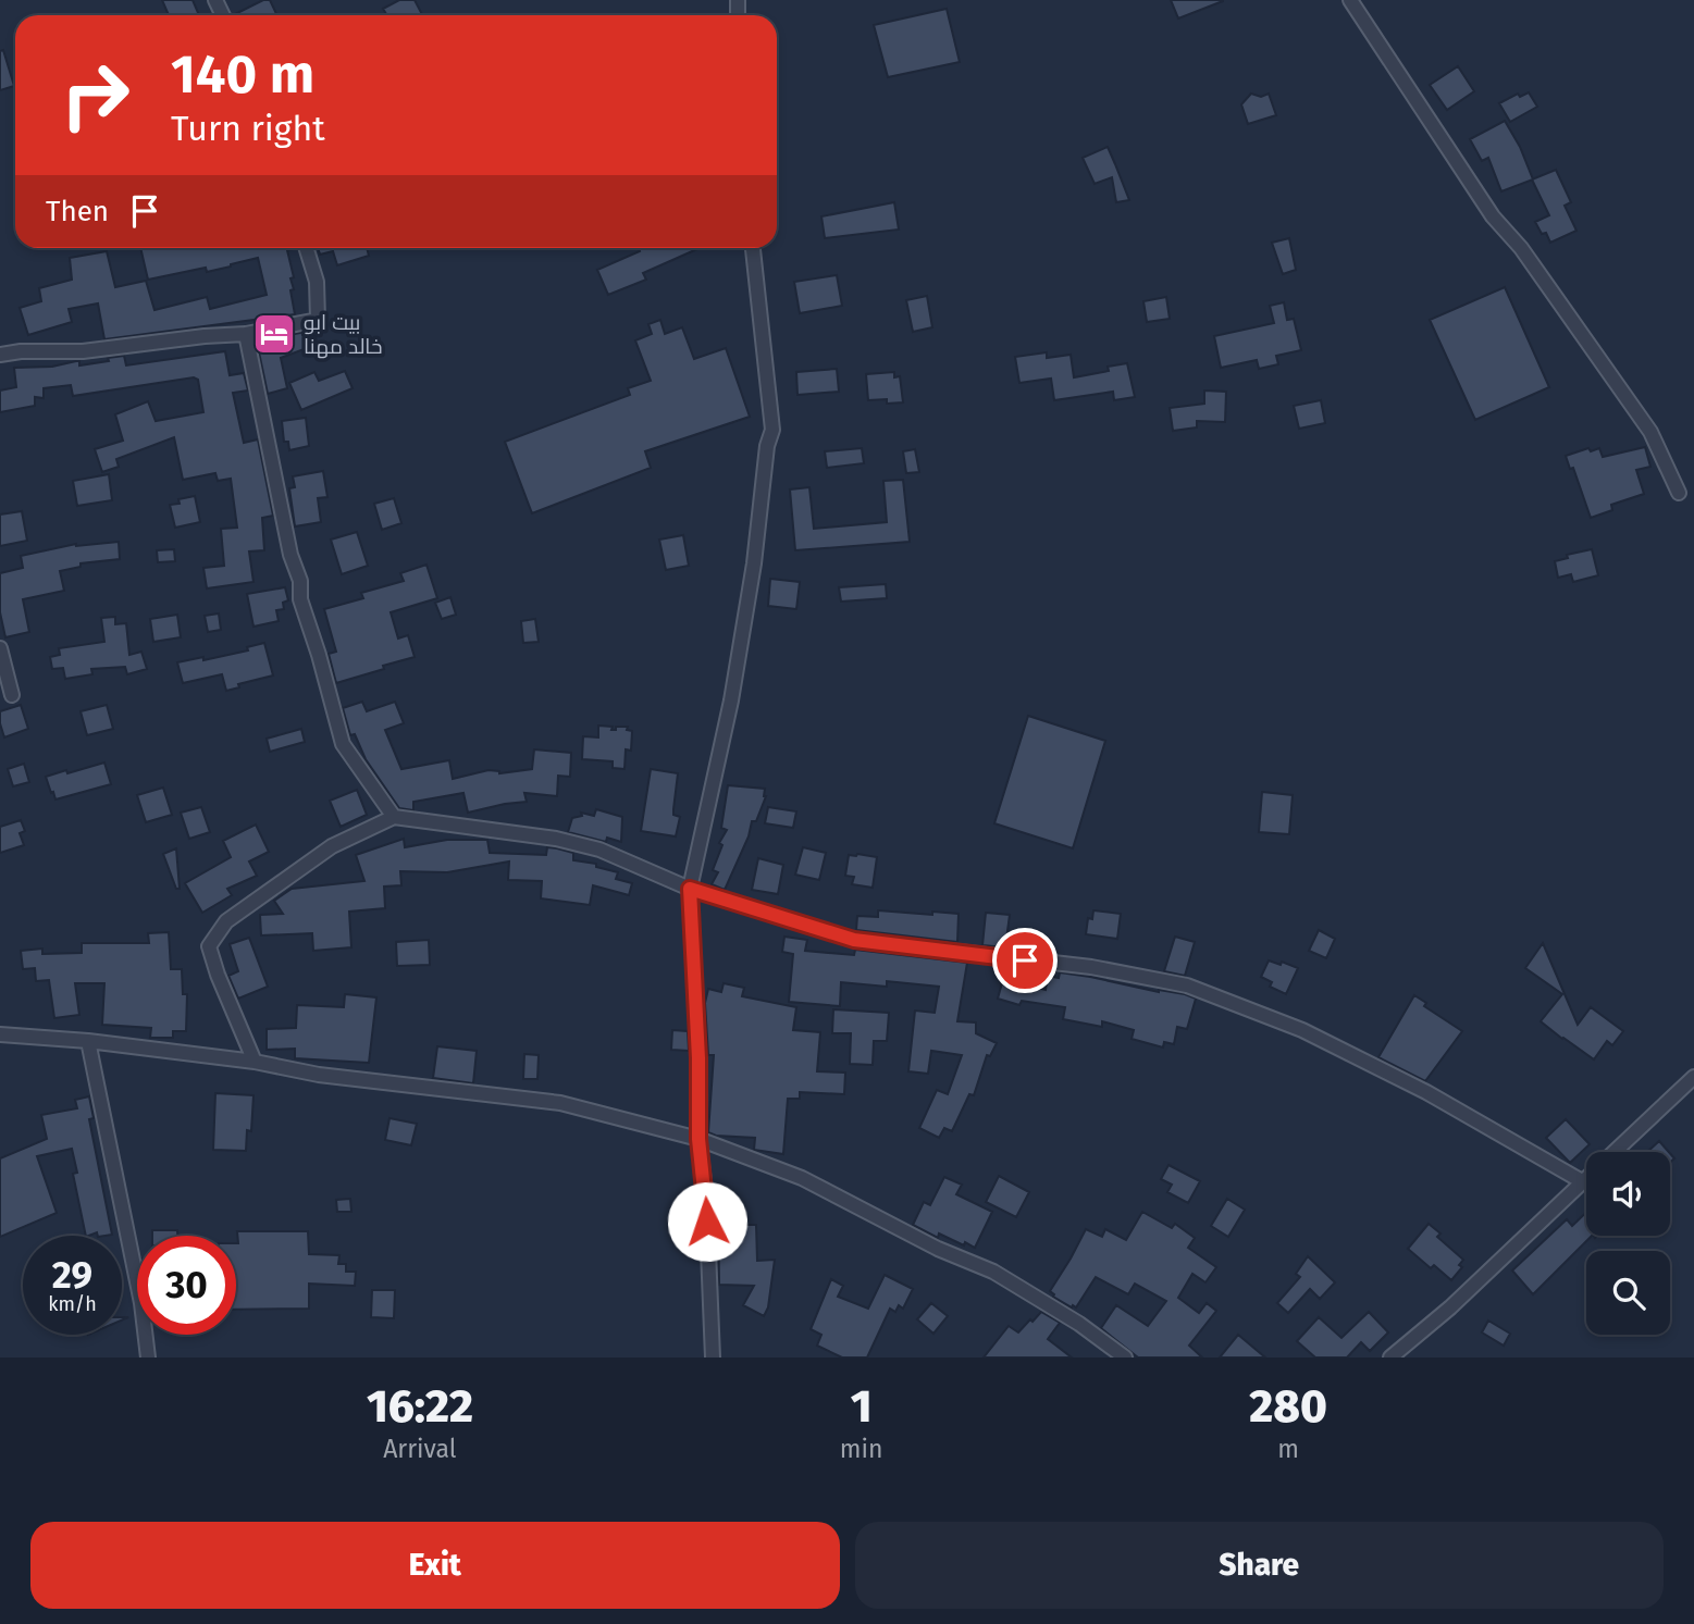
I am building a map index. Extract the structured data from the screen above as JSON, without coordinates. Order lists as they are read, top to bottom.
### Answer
{
  "places": {
    "hotel": ["بيت ابو خالد مهنا"]
  },
  "page": {
    "turn": ["140 m", "Turn right"],
    "then": "Then",
    "speed": "29 km/h",
    "limit": "30",
    "eta": [
      "16:22",
      "Arrival",
      "1",
      "min",
      "280",
      "m"
    ],
    "buttons": ["Exit", "Share"]
  }
}
